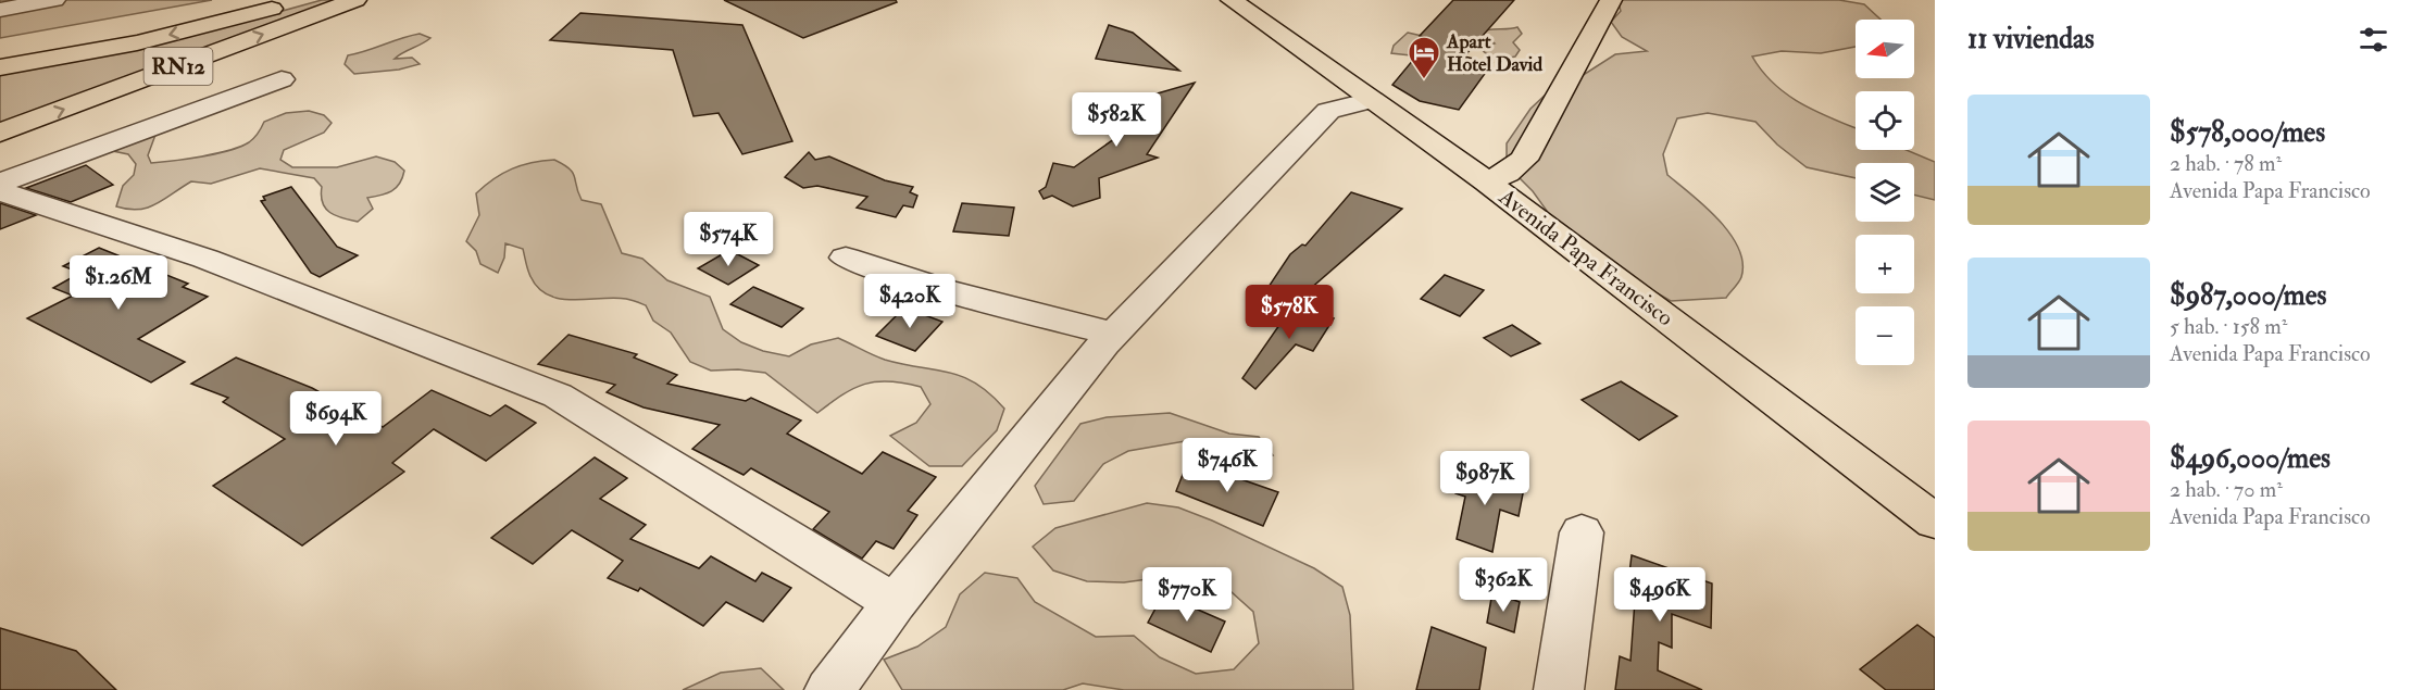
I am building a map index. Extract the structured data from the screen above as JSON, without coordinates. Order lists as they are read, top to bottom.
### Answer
{
  "streets": {
    "main road": ["RN12", "Avenida Papa Francisco"]
  },
  "places": {
    "hotel": ["Apart Hotel David"]
  },
  "north": "left",
  "page": {
    "heading": "11 viviendas",
    "map_buttons": ["+", "−"],
    "list": [
      {
        "name": "$578,000/mes",
        "note": "2 hab. · 78 m² · Avenida Papa Francisco"
      },
      {
        "name": "$987,000/mes",
        "note": "5 hab. · 158 m² · Avenida Papa Francisco"
      },
      {
        "name": "$496,000/mes",
        "note": "2 hab. · 70 m² · Avenida Papa Francisco"
      }
    ],
    "price": [
      "$582K",
      "$574K",
      "$1.26M",
      "$420K",
      "$578K",
      "$694K",
      "$746K",
      "$987K",
      "$362K",
      "$770K",
      "$496K"
    ]
  }
}
